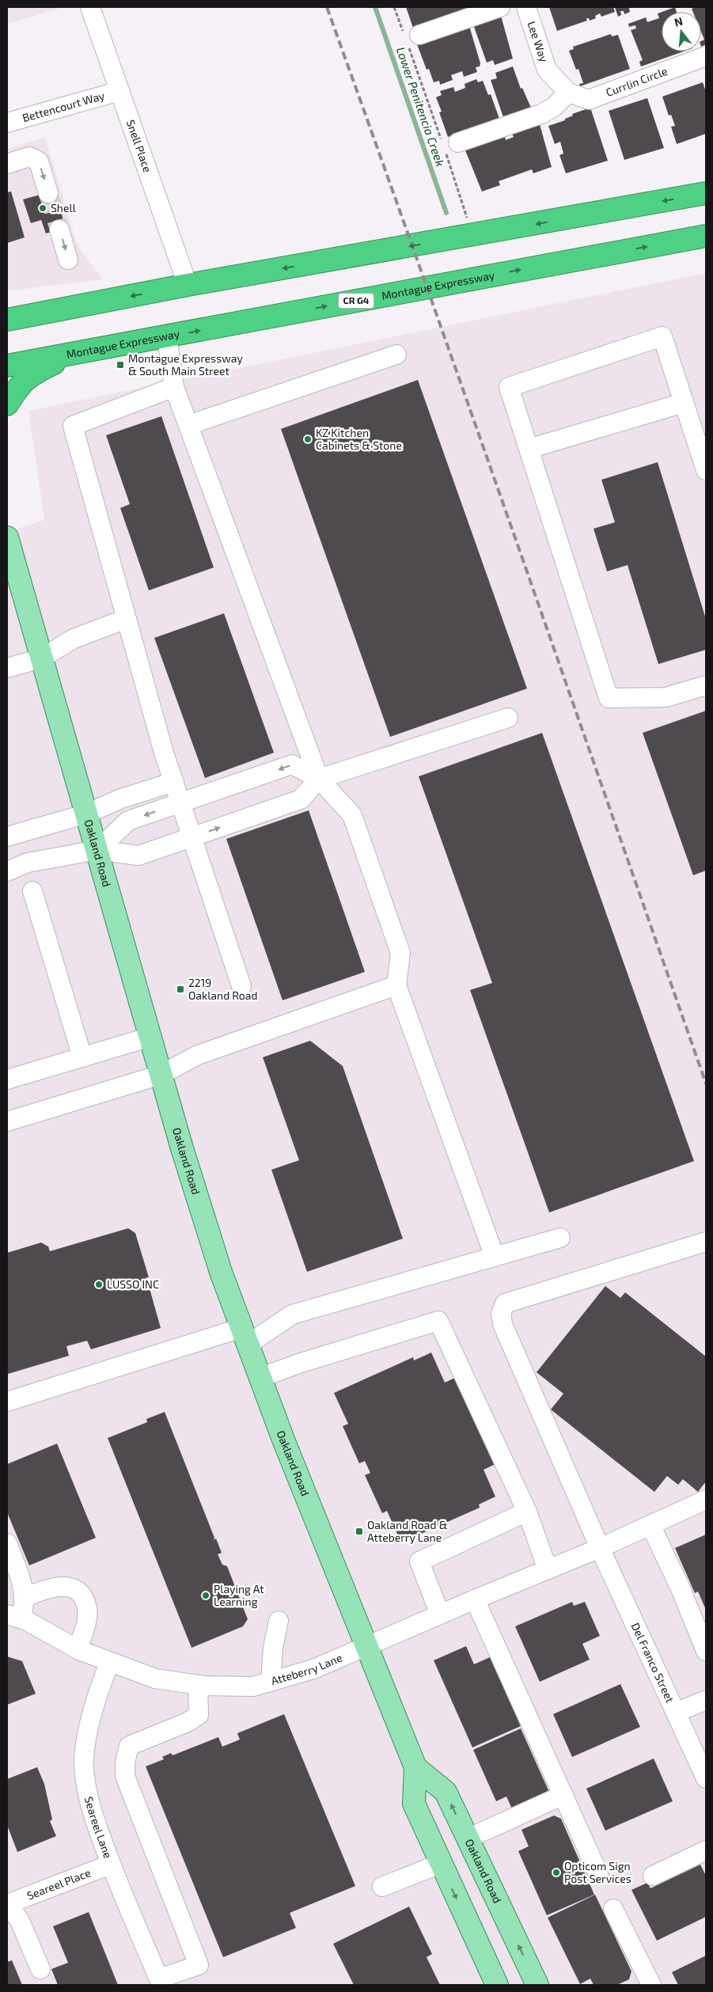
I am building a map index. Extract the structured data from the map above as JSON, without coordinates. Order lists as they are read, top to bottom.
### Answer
{
  "streets": {
    "highway": ["Montague Expressway", "CR G4"],
    "main road": ["Oakland Road"],
    "street": [
      "Lee Way",
      "Currlin Circle",
      "Bettencourt Way",
      "Snell Place",
      "Del Franco Street",
      "Atteberry Lane",
      "Seareel Lane",
      "Seareel Place"
    ]
  },
  "crossings": [
    ["Lee Way", "Currlin Circle"],
    ["Bettencourt Way", "Snell Place"],
    ["Oakland Road", "Atteberry Lane"],
    ["Del Franco Street", "Atteberry Lane"],
    ["Atteberry Lane", "Seareel Lane"],
    ["Seareel Lane", "Seareel Place"]
  ],
  "water": ["Lower Penitencia Creek"],
  "places": {
    "other": [
      "Shell",
      "KZ Kitchen Cabinets & Stone",
      "LUSSO INC",
      "Playing At Learning",
      "Opticom Sign Post Services"
    ],
    "transit": ["Montague Expressway & South Main Street", "2219 Oakland Road", "Oakland Road & Atteberry Lane"]
  },
  "north": "top"
}
